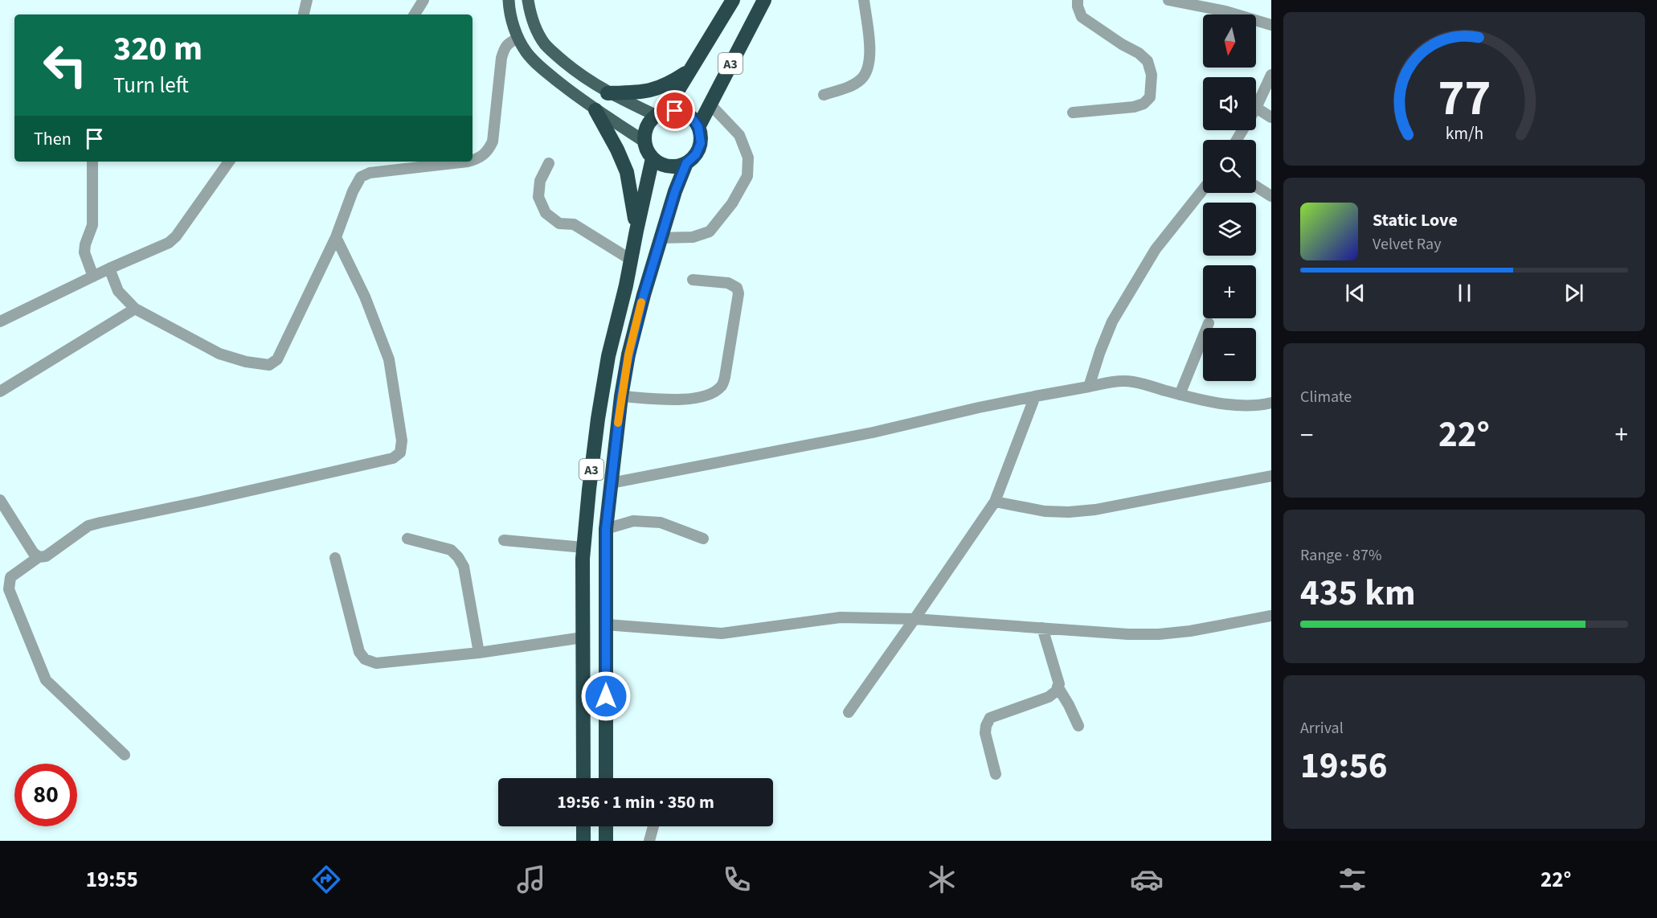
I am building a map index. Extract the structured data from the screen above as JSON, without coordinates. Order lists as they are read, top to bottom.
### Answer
{
  "streets": {
    "highway": ["A3"]
  },
  "north": "bottom",
  "page": {
    "map_buttons": ["+", "−"],
    "turn": ["320 m", "Turn left"],
    "then": "Then",
    "song": ["Static Love", "Velvet Ray"],
    "tile": [
      "Climate",
      ["Range · 87%", "435 km"],
      ["Arrival", "19:56"]
    ],
    "heat": ["−", "22°", "+"],
    "limit": "80",
    "trip": "19:56 · 1 min · 350 m",
    "tabs": ["19:55", "22°"],
    "gauge": ["77", "km/h"]
  }
}
